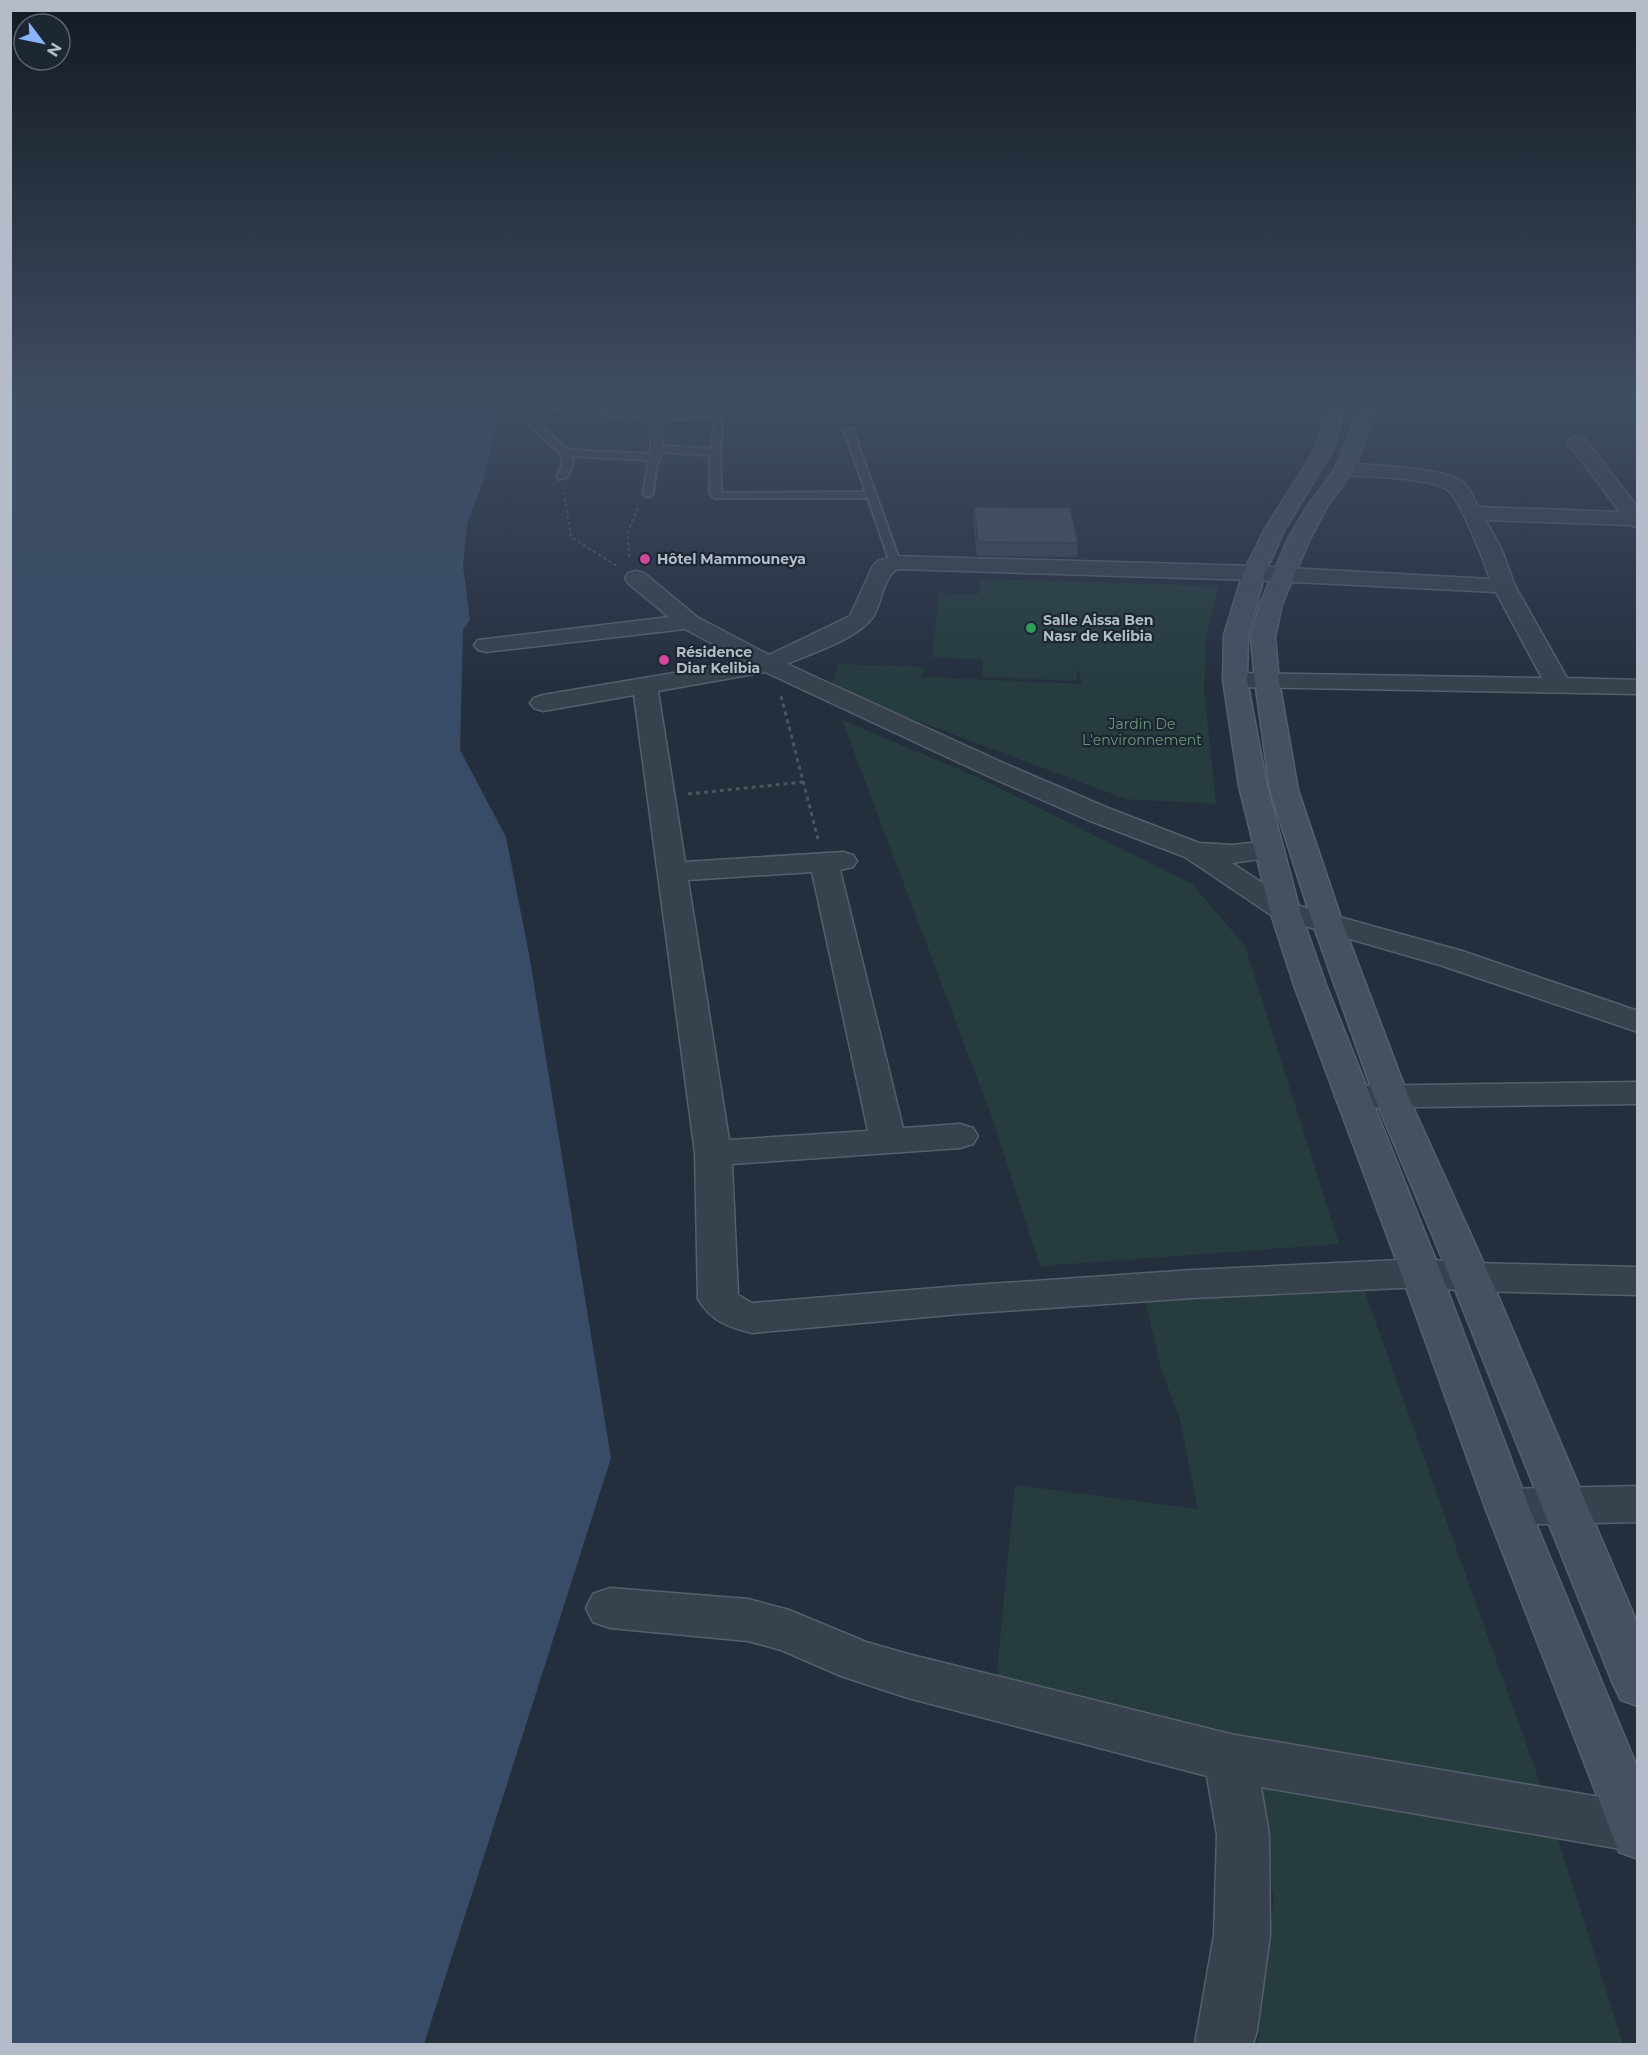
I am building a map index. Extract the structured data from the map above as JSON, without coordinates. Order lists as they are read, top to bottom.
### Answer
{
  "parks": ["Jardin De L'environnement"],
  "places": ["Hôtel Mammouneya", "Salle Aissa Ben Nasr de Kelibia", "Résidence Diar Kelibia"],
  "north": "bottom right"
}
